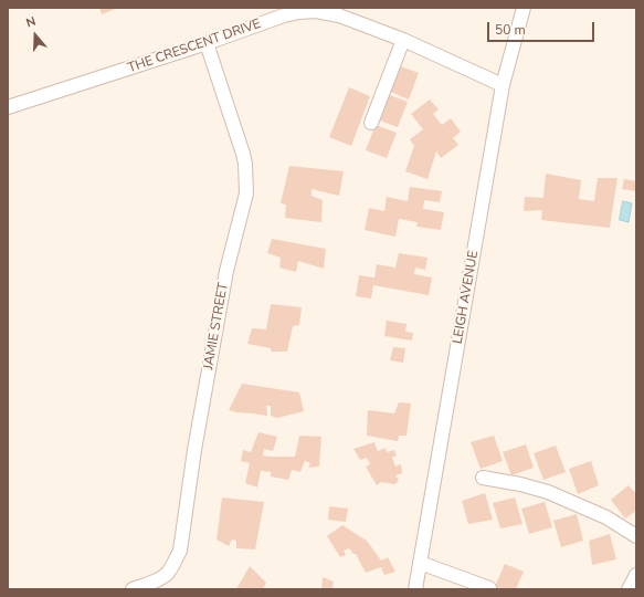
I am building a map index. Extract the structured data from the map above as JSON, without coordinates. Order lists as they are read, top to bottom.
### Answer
{
  "streets": {
    "street": ["THE CRESCENT DRIVE", "LEIGH AVENUE", "JAMIE STREET"]
  },
  "crossings": [
    ["THE CRESCENT DRIVE", "LEIGH AVENUE"],
    ["THE CRESCENT DRIVE", "JAMIE STREET"]
  ],
  "scale_bar": "50 m",
  "north": "top"
}
